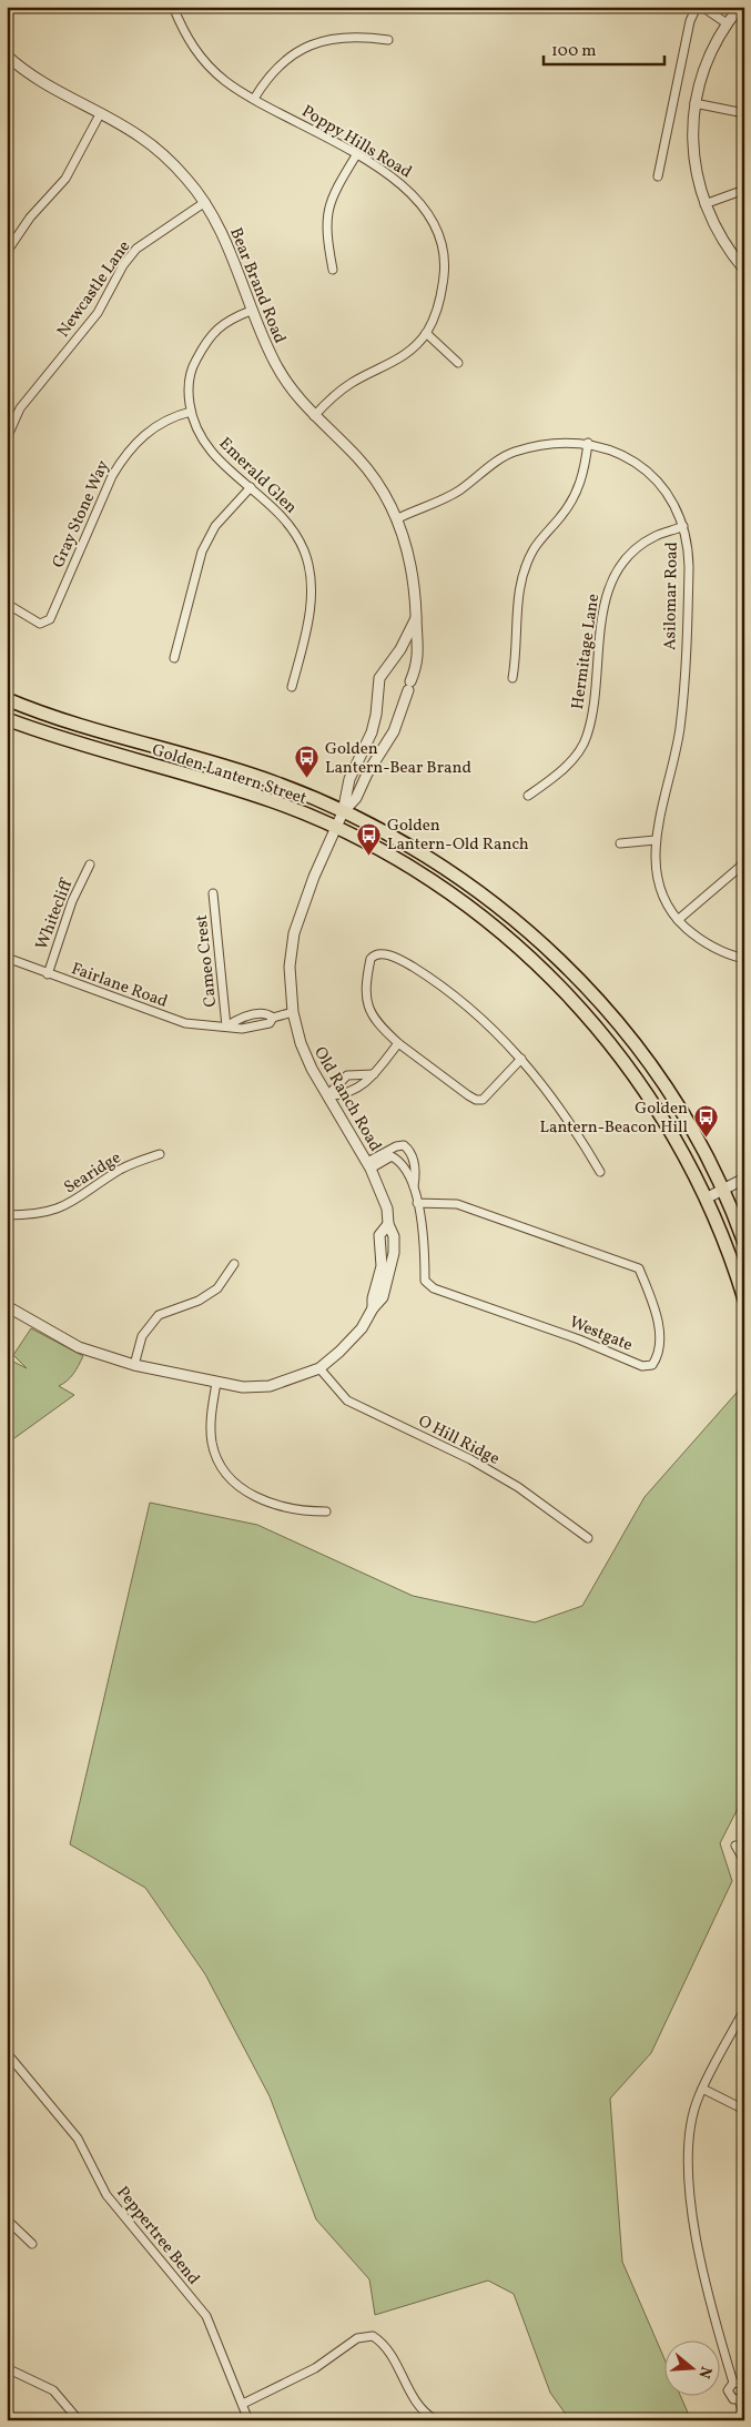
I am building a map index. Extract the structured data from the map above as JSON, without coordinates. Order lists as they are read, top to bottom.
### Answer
{
  "streets": {
    "main road": ["Golden Lantern Street"],
    "street": [
      "Poppy Hills Road",
      "Bear Brand Road",
      "Newcastle Lane",
      "Emerald Glen",
      "Gray Stone Way",
      "Asilomar Road",
      "Hermitage Lane",
      "Whitecliff",
      "Cameo Crest",
      "Fairlane Road",
      "Old Ranch Road",
      "Searidge",
      "Westgate",
      "O Hill Ridge",
      "Peppertree Bend"
    ]
  },
  "crossings": [
    ["Poppy Hills Road", "Bear Brand Road"],
    ["Bear Brand Road", "Newcastle Lane"],
    ["Bear Brand Road", "Emerald Glen"],
    ["Bear Brand Road", "Asilomar Road"],
    ["Bear Brand Road", "Golden Lantern Street"],
    ["Bear Brand Road", "Old Ranch Road"],
    ["Emerald Glen", "Gray Stone Way"],
    ["Asilomar Road", "Hermitage Lane"],
    ["Golden Lantern Street", "Old Ranch Road"],
    ["Whitecliff", "Fairlane Road"],
    ["Cameo Crest", "Fairlane Road"],
    ["Fairlane Road", "Old Ranch Road"],
    ["Old Ranch Road", "Westgate"],
    ["Old Ranch Road", "O Hill Ridge"]
  ],
  "places": {
    "bus stop": ["Golden Lantern-Bear Brand", "Golden Lantern-Old Ranch", "Golden Lantern-Beacon Hill"]
  },
  "scale_bar": "100 m",
  "north": "right"
}
